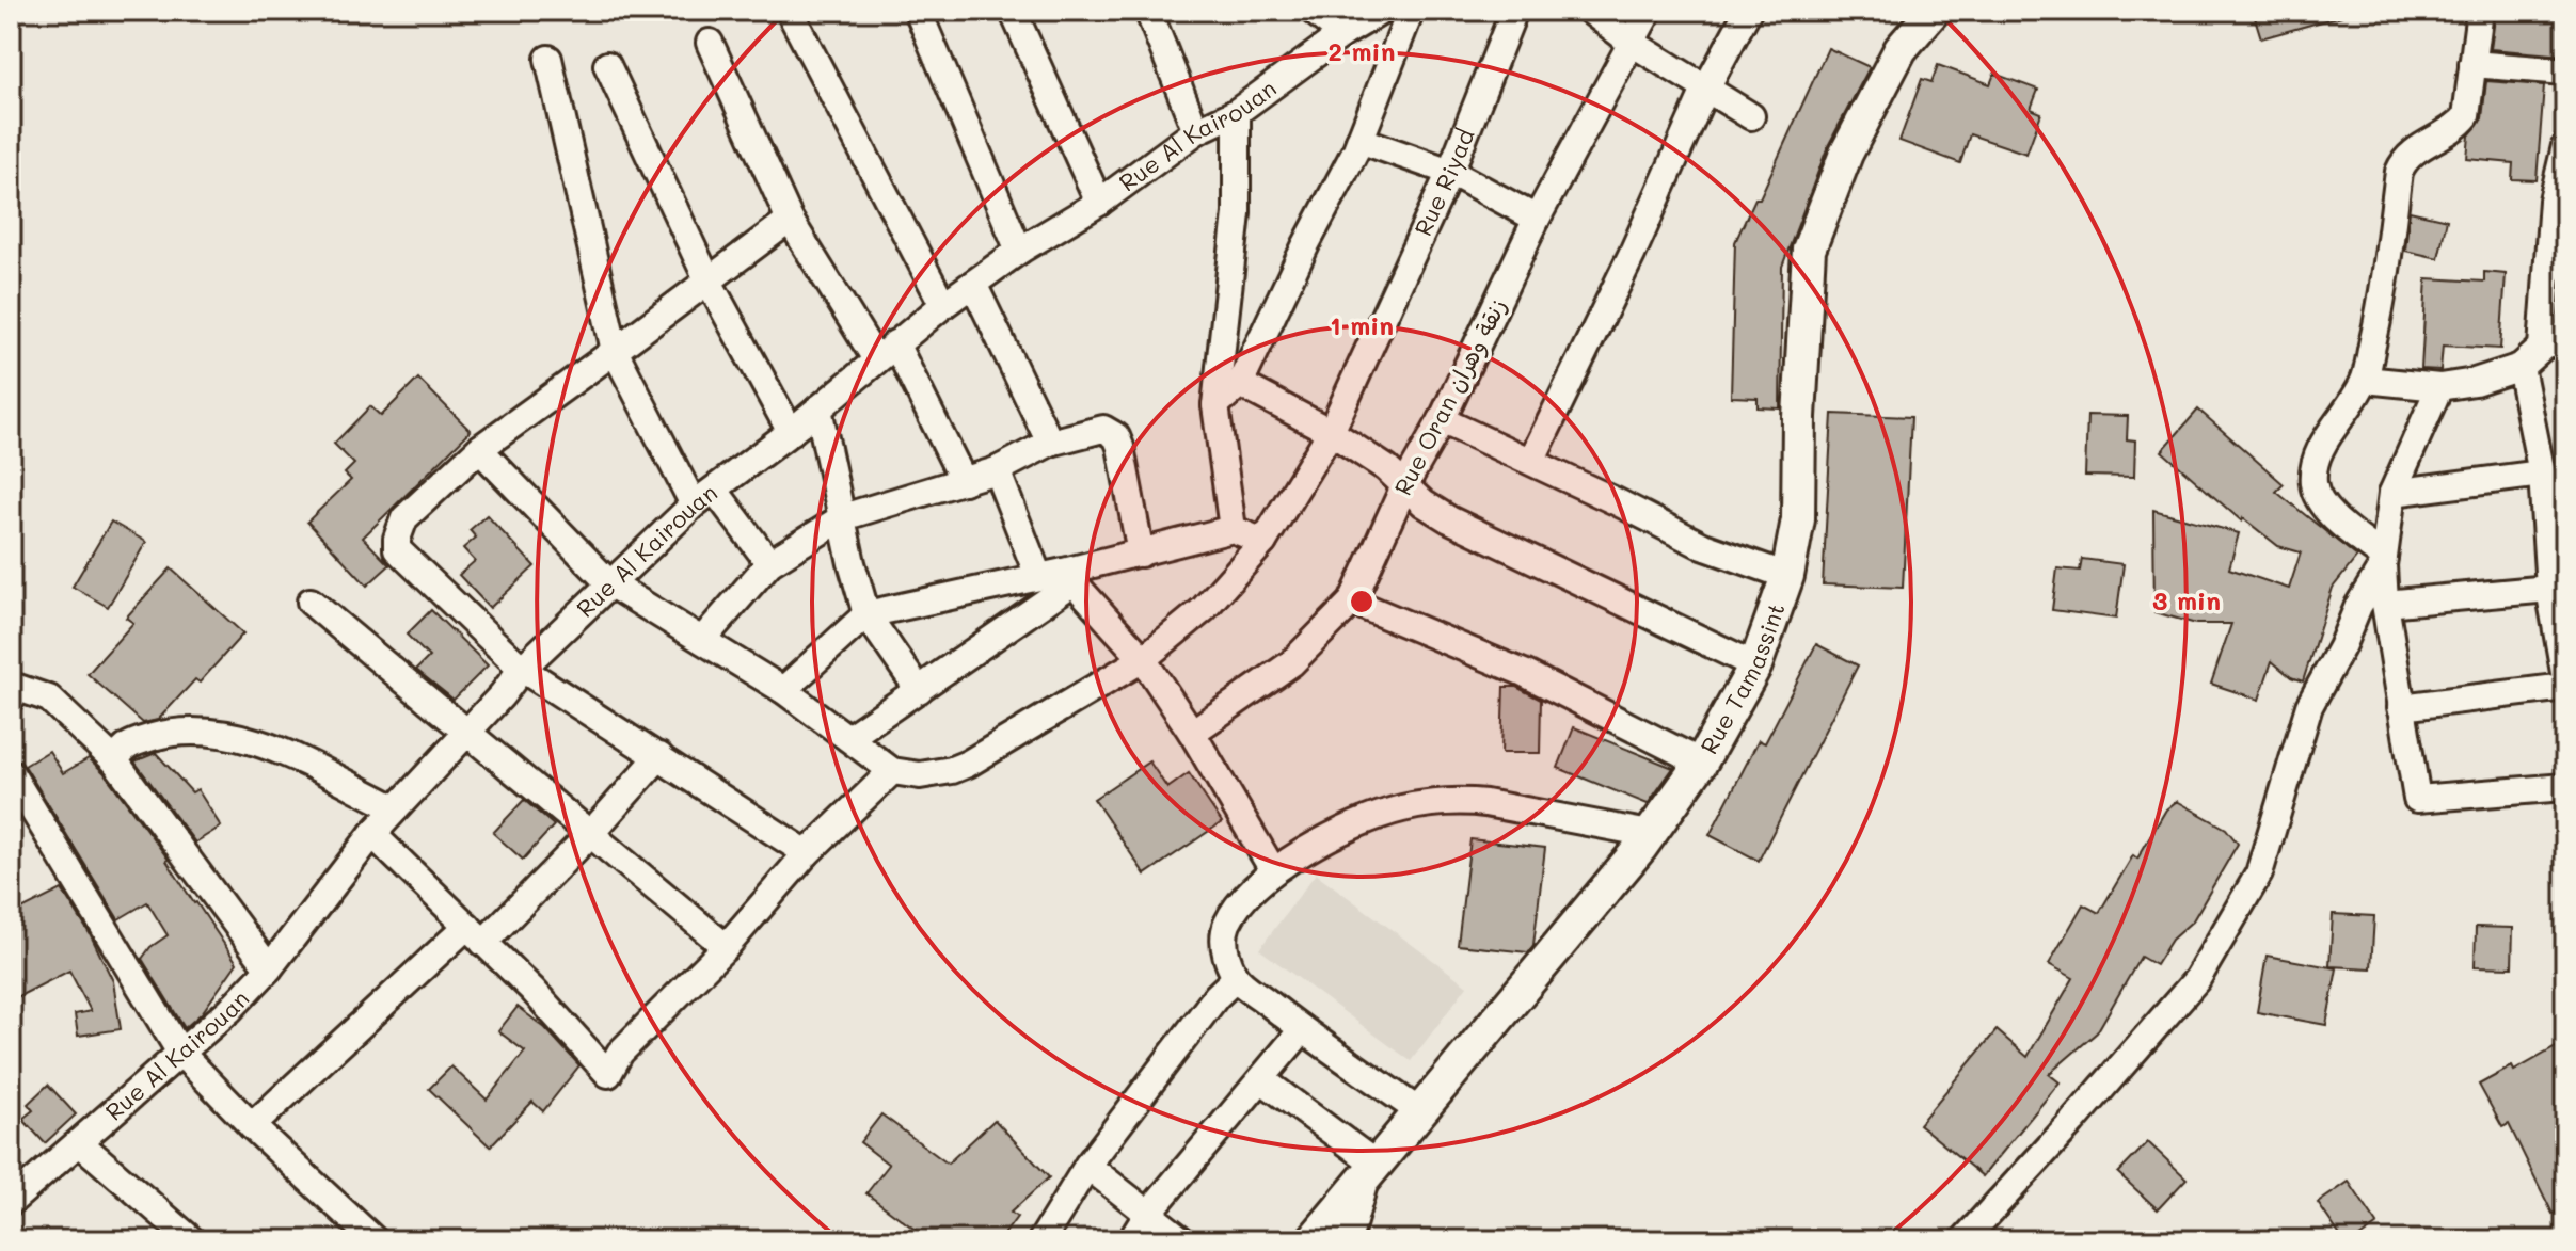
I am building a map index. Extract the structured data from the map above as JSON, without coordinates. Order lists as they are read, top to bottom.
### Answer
{
  "streets": {
    "main road": ["Rue Tamassint"],
    "street": ["Rue Al Kairouan", "Rue Riyad", "Rue Oran زنقة وهران"]
  },
  "rings": ["2 min", "1 min", "3 min"]
}
